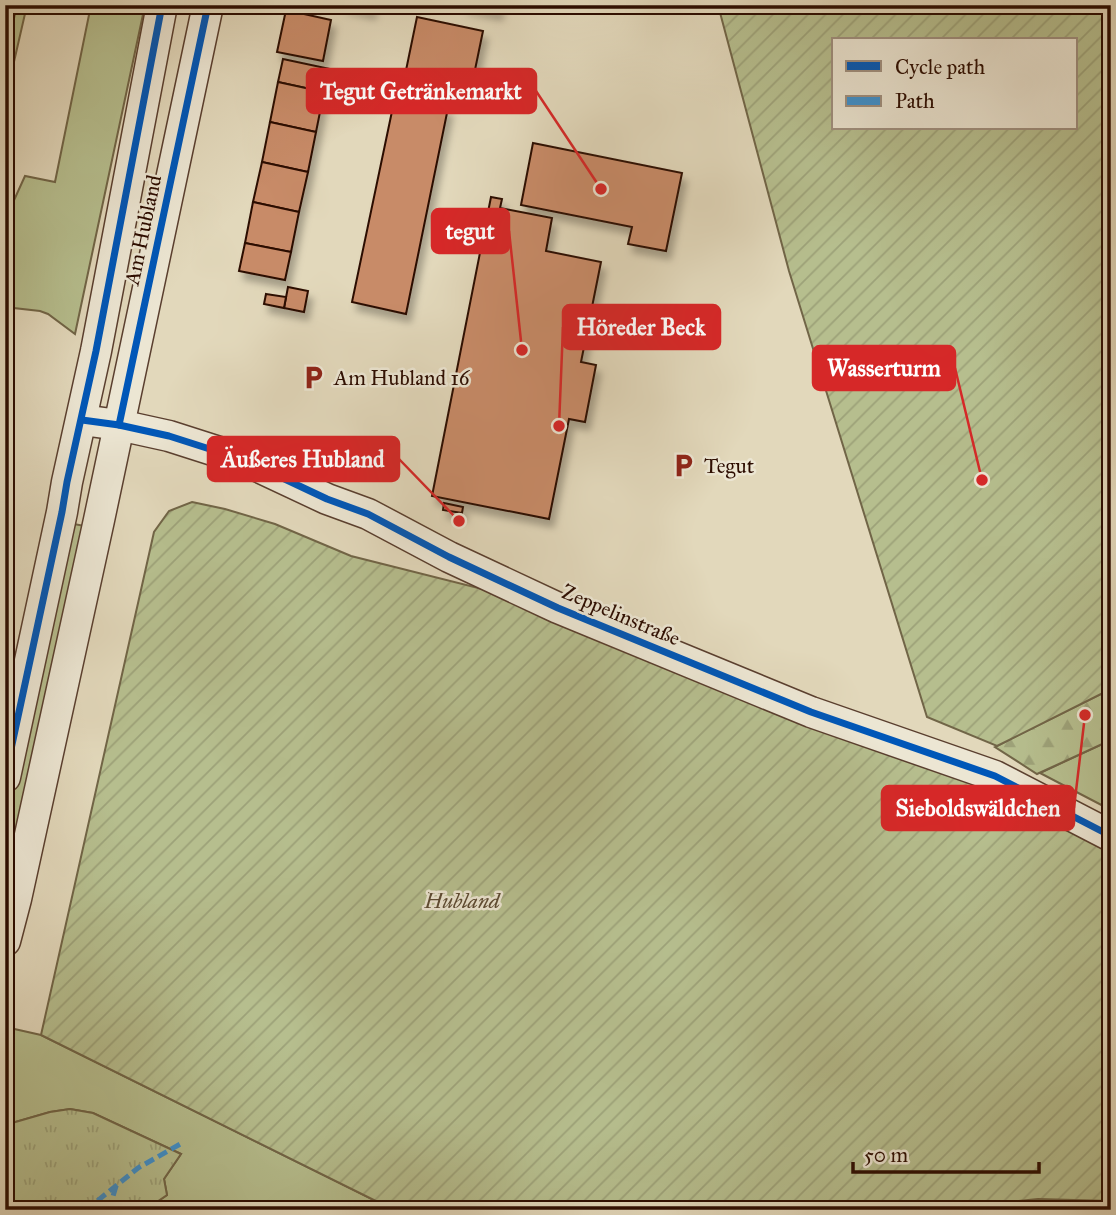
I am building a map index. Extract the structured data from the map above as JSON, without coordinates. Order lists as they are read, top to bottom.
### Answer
{
  "streets": {
    "street": ["Am Hubland", "Zeppelinstraße"]
  },
  "crossings": [
    ["Am Hubland", "Zeppelinstraße"]
  ],
  "parks": ["Hubland"],
  "places": {
    "other": [
      "Tegut Getränkemarkt",
      "tegut",
      "Höreder Beck",
      "Wasserturm",
      "Äußeres Hubland",
      "Sieboldswäldchen"
    ],
    "parking": ["Am Hubland 16", "Tegut"]
  },
  "legend": ["Cycle path", "Path"],
  "scale_bar": "50 m"
}
